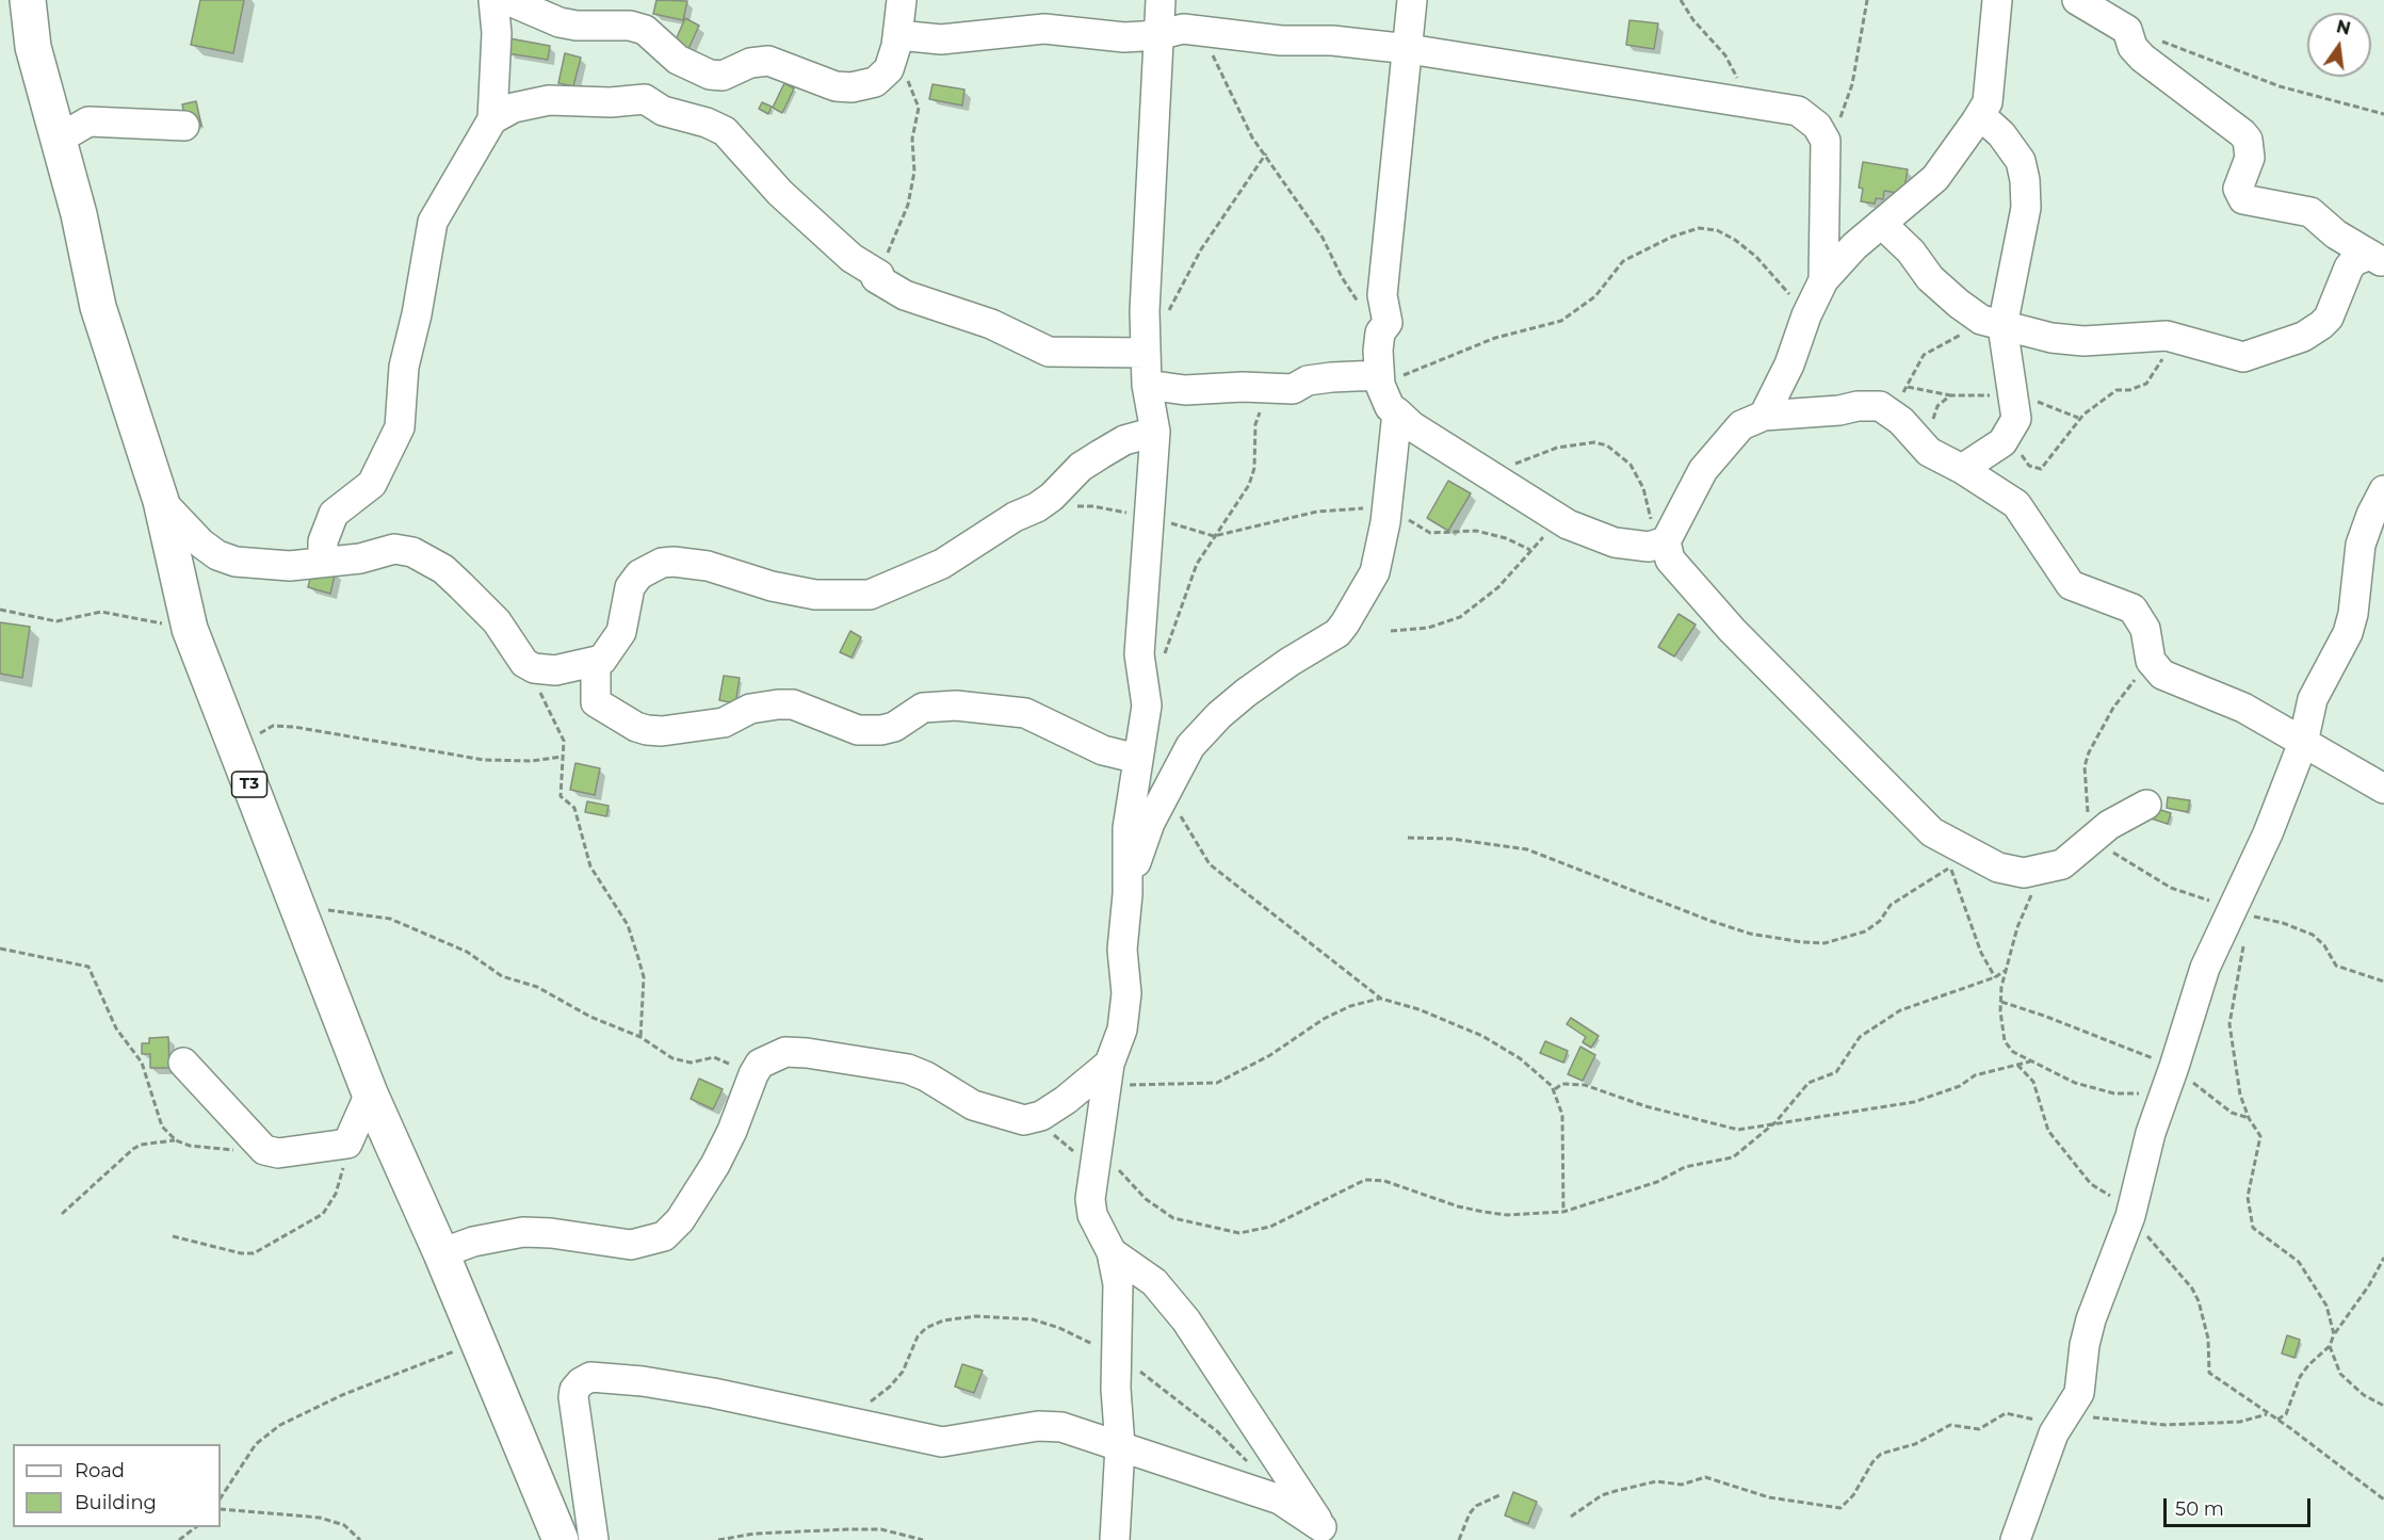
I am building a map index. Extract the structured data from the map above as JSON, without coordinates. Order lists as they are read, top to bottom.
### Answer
{
  "streets": {
    "highway": ["T3"]
  },
  "legend": ["Road", "Building"],
  "scale_bar": "50 m",
  "north": "top"
}
